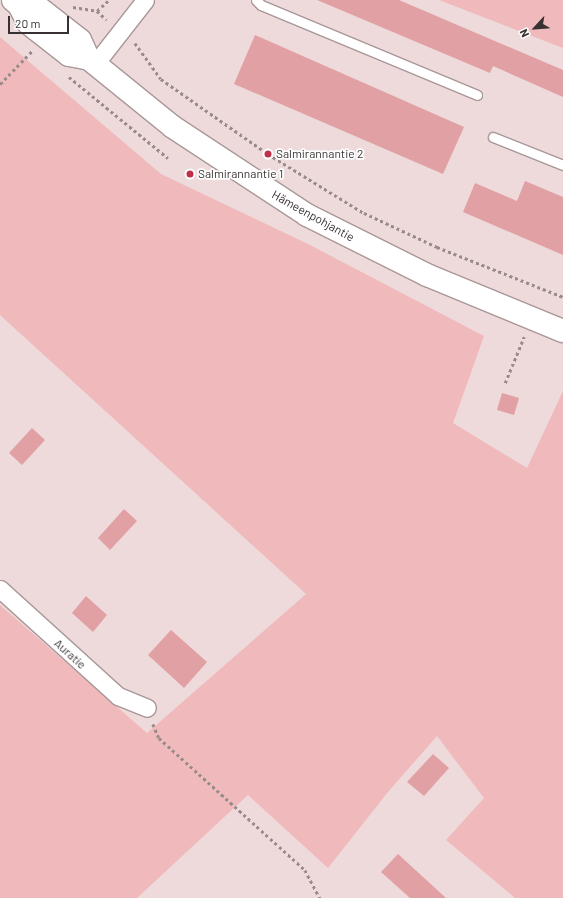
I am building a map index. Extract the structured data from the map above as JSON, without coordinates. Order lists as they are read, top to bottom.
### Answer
{
  "streets": {
    "main road": ["Hämeenpohjantie"],
    "street": ["Auratie"]
  },
  "places": ["Salmirannantie 2", "Salmirannantie 1"],
  "scale_bar": "20 m",
  "north": "bottom left"
}
